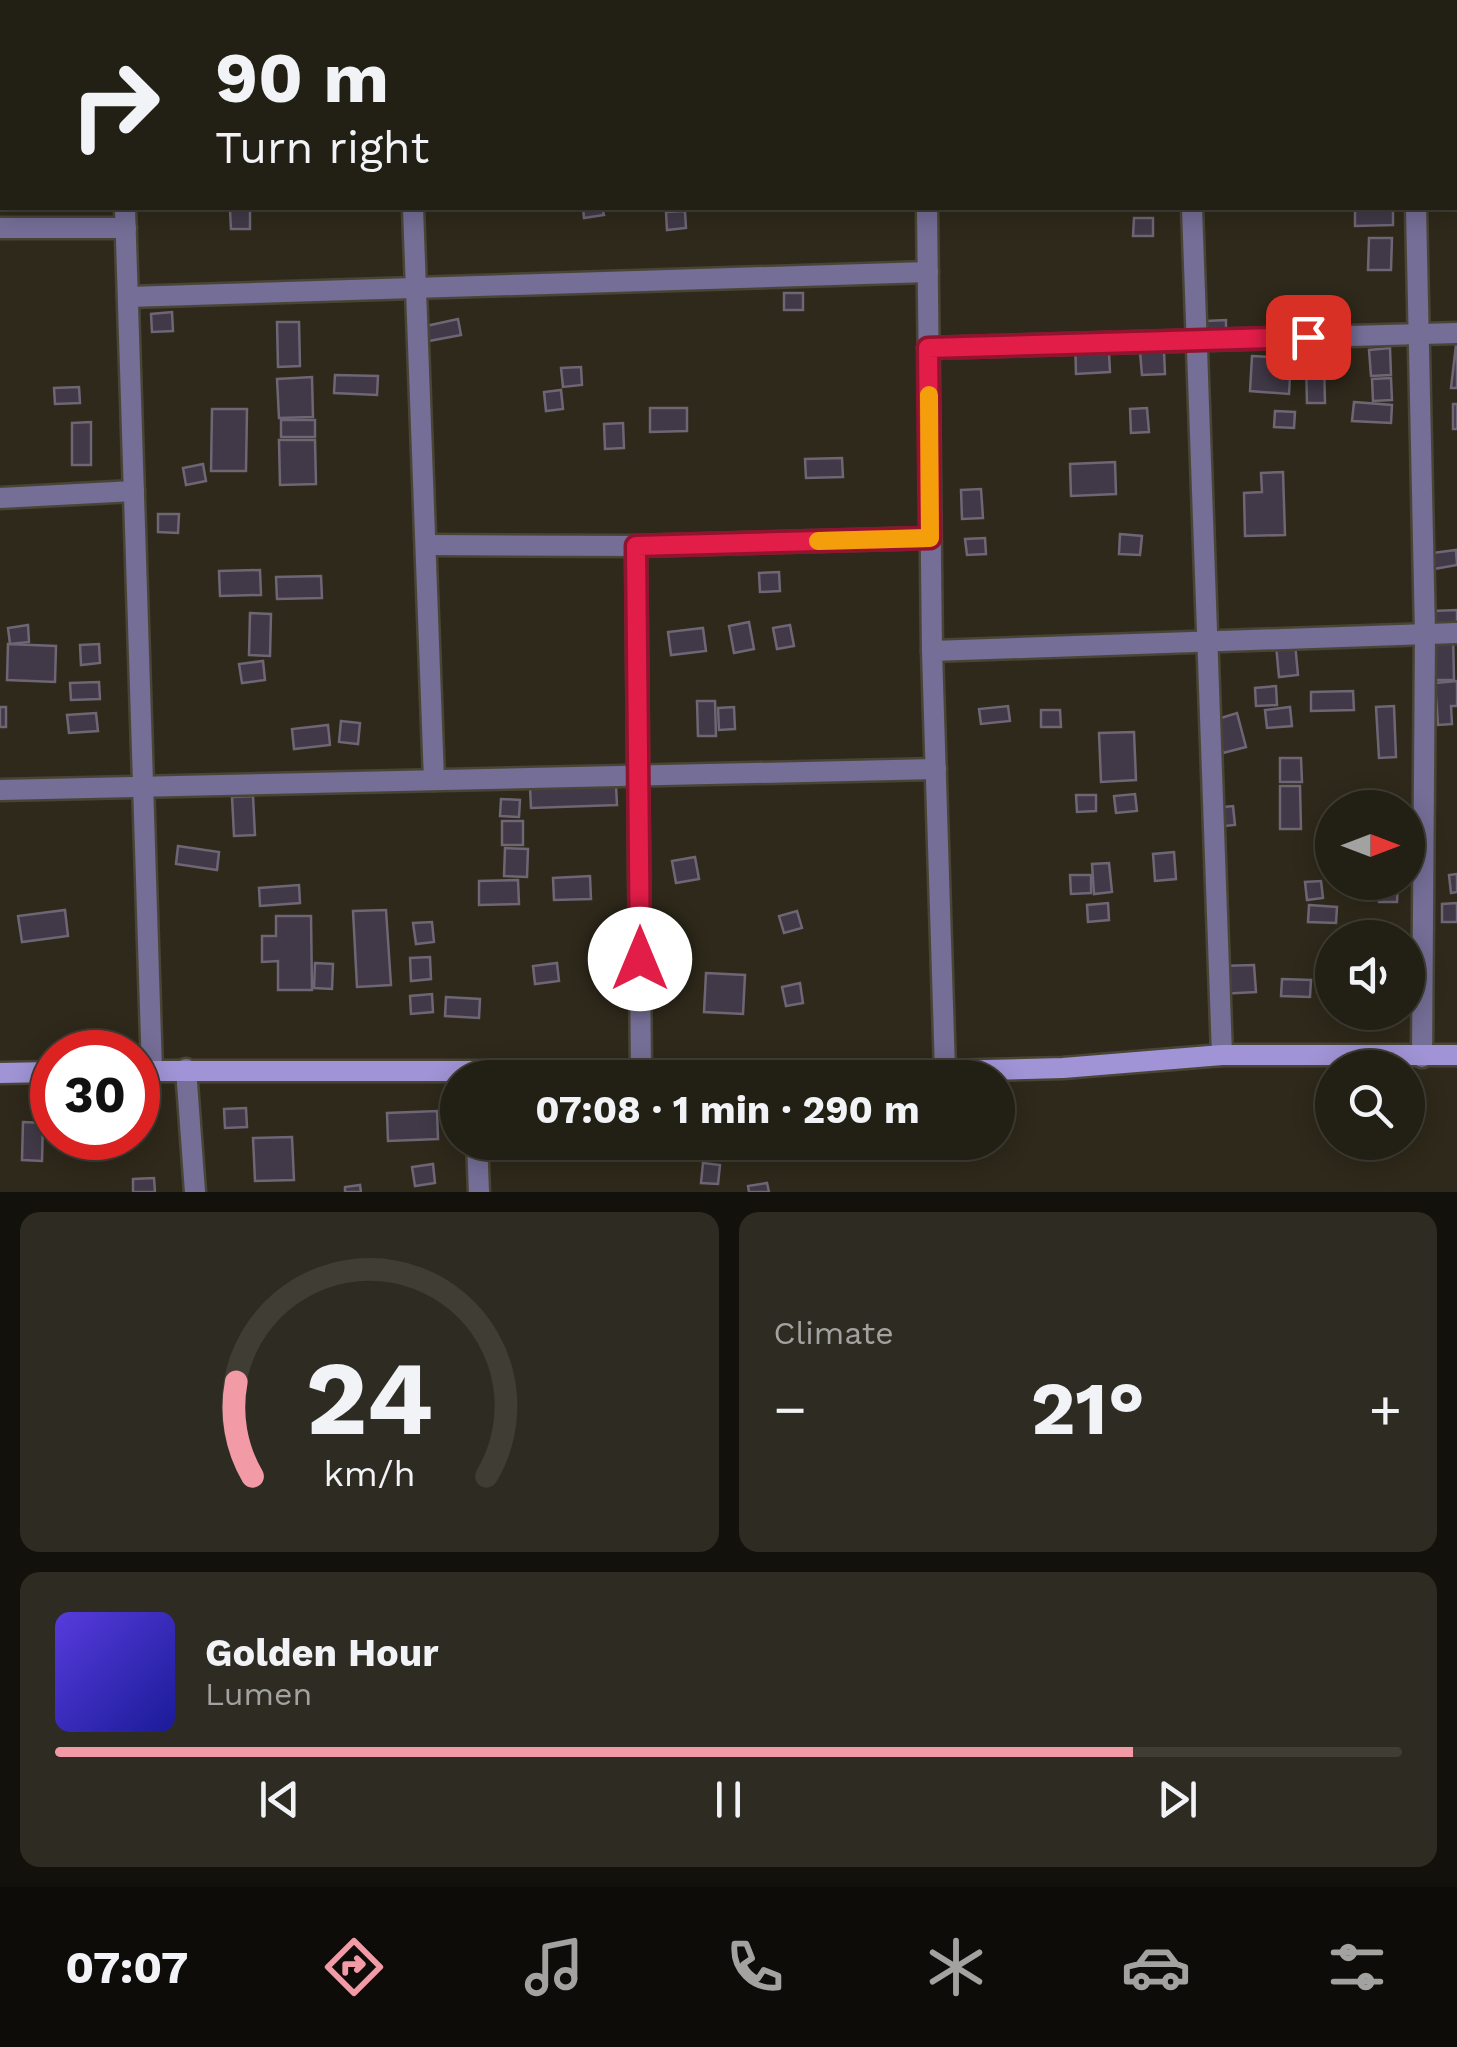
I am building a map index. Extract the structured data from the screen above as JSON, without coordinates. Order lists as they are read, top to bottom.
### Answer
{
  "north": "right",
  "page": {
    "turn": ["90 m", "Turn right"],
    "limit": "30",
    "trip": "07:08 · 1 min · 290 m",
    "tile": "Climate",
    "heat": ["−", "21°", "+"],
    "song": ["Golden Hour", "Lumen"],
    "tabs": "07:07",
    "gauge": ["24", "km/h"]
  }
}
